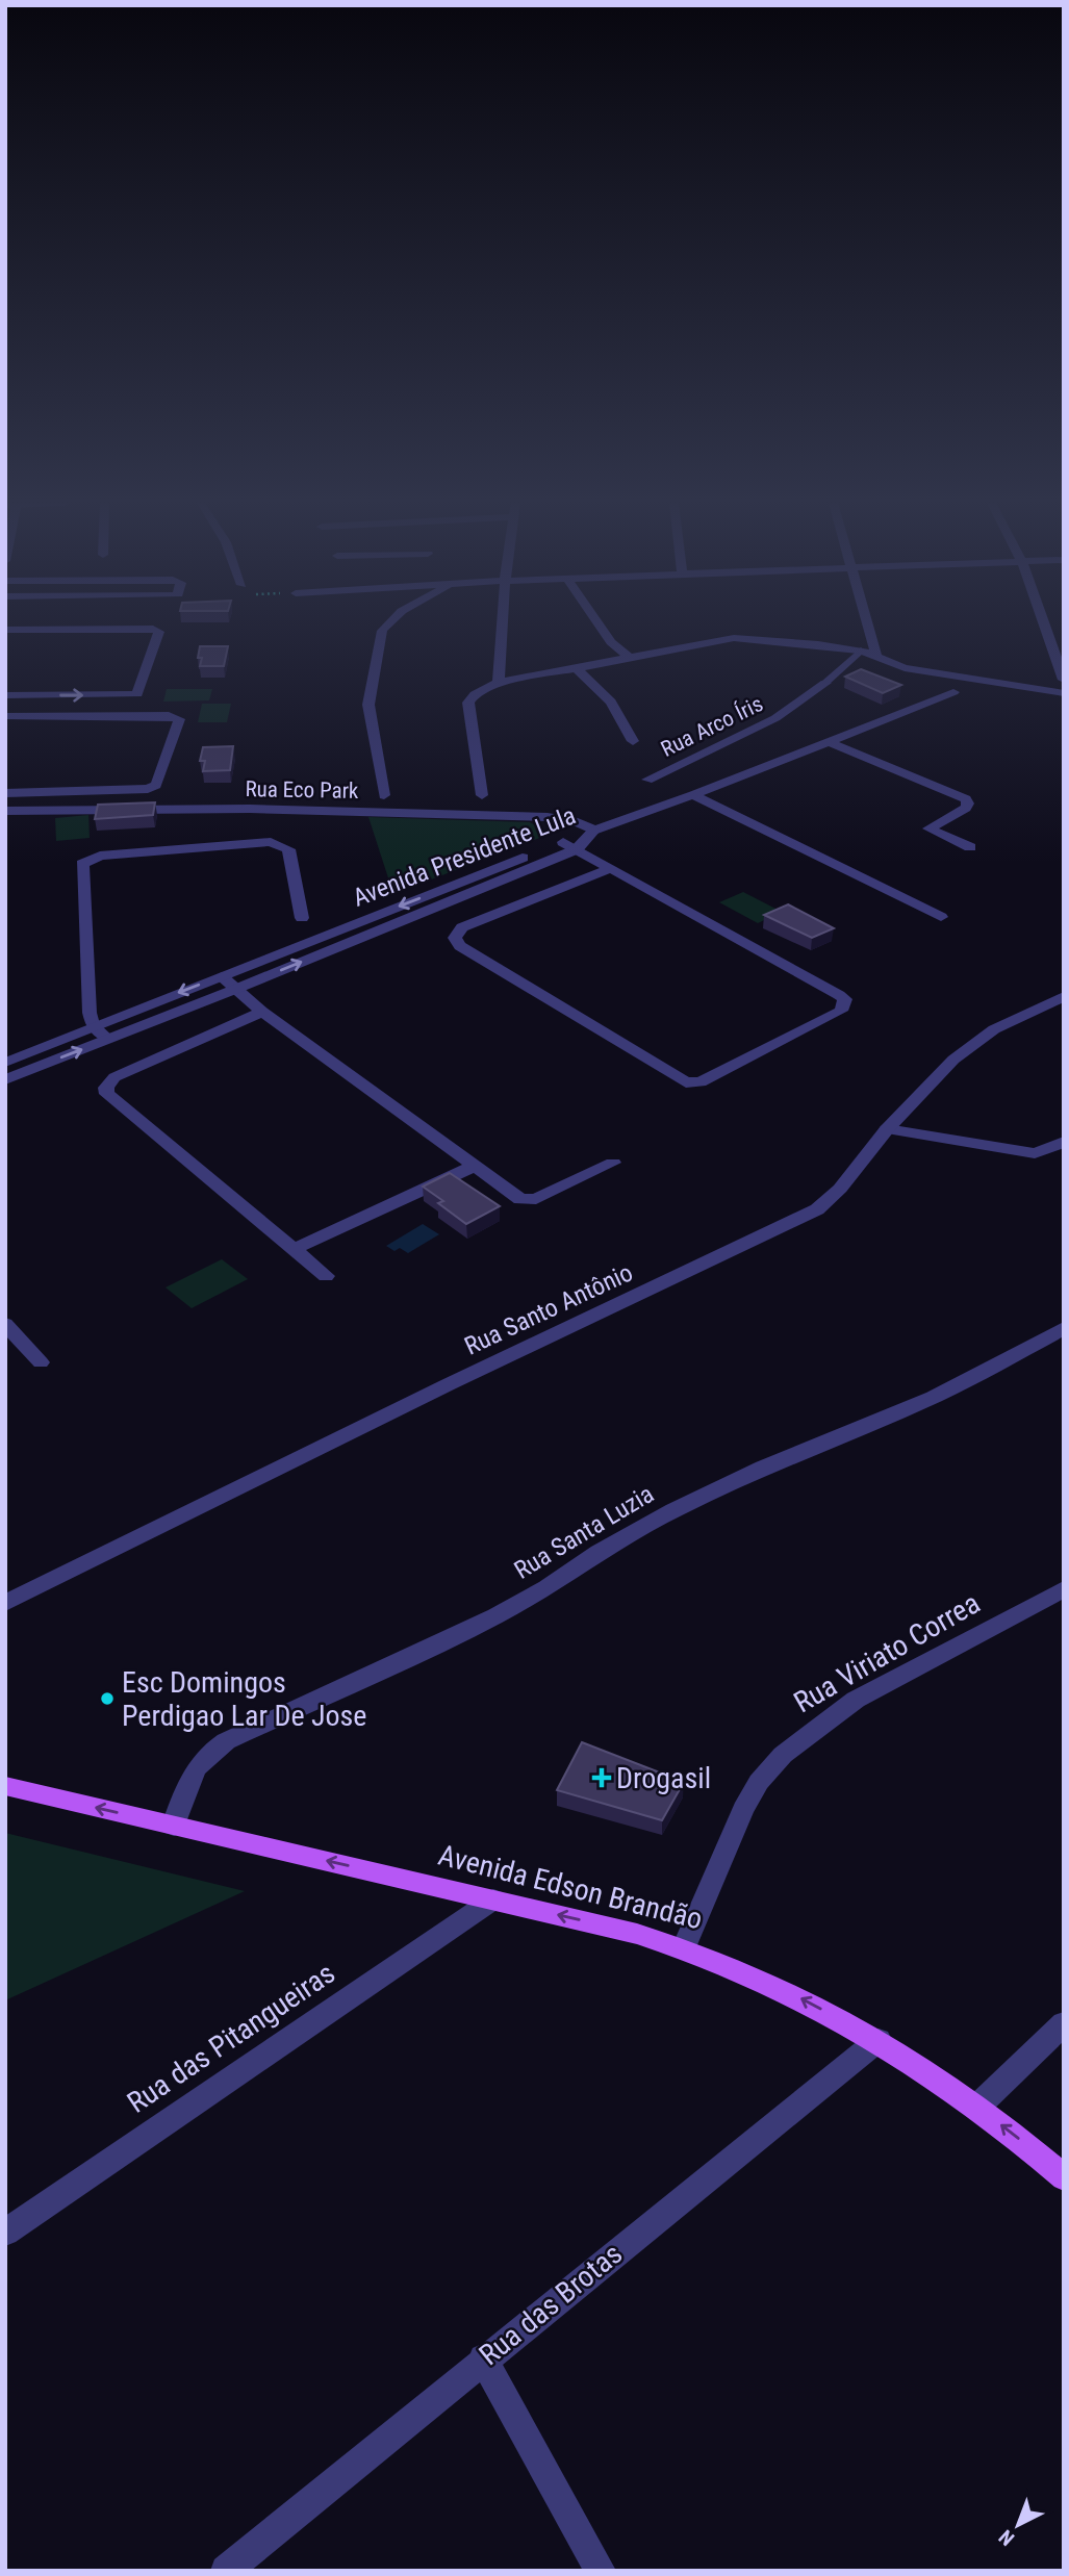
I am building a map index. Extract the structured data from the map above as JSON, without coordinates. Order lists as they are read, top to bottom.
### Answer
{
  "streets": {
    "main road": ["Avenida Edson Brandão"],
    "street": [
      "Rua Arco Íris",
      "Rua Eco Park",
      "Avenida Presidente Lula",
      "Rua Santo Antônio",
      "Rua Santa Luzia",
      "Rua Viriato Correa",
      "Rua das Pitangueiras",
      "Rua das Brotas"
    ]
  },
  "crossings": [
    ["Rua Eco Park", "Avenida Presidente Lula"],
    ["Rua Santa Luzia", "Avenida Edson Brandão"],
    ["Rua Viriato Correa", "Avenida Edson Brandão"],
    ["Avenida Edson Brandão", "Rua das Pitangueiras"],
    ["Avenida Edson Brandão", "Rua das Brotas"]
  ],
  "one_way": ["Avenida Edson Brandão"],
  "places": {
    "other": ["Esc Domingos Perdigao Lar De Jose"],
    "health": ["Drogasil"]
  },
  "north": "bottom left"
}
